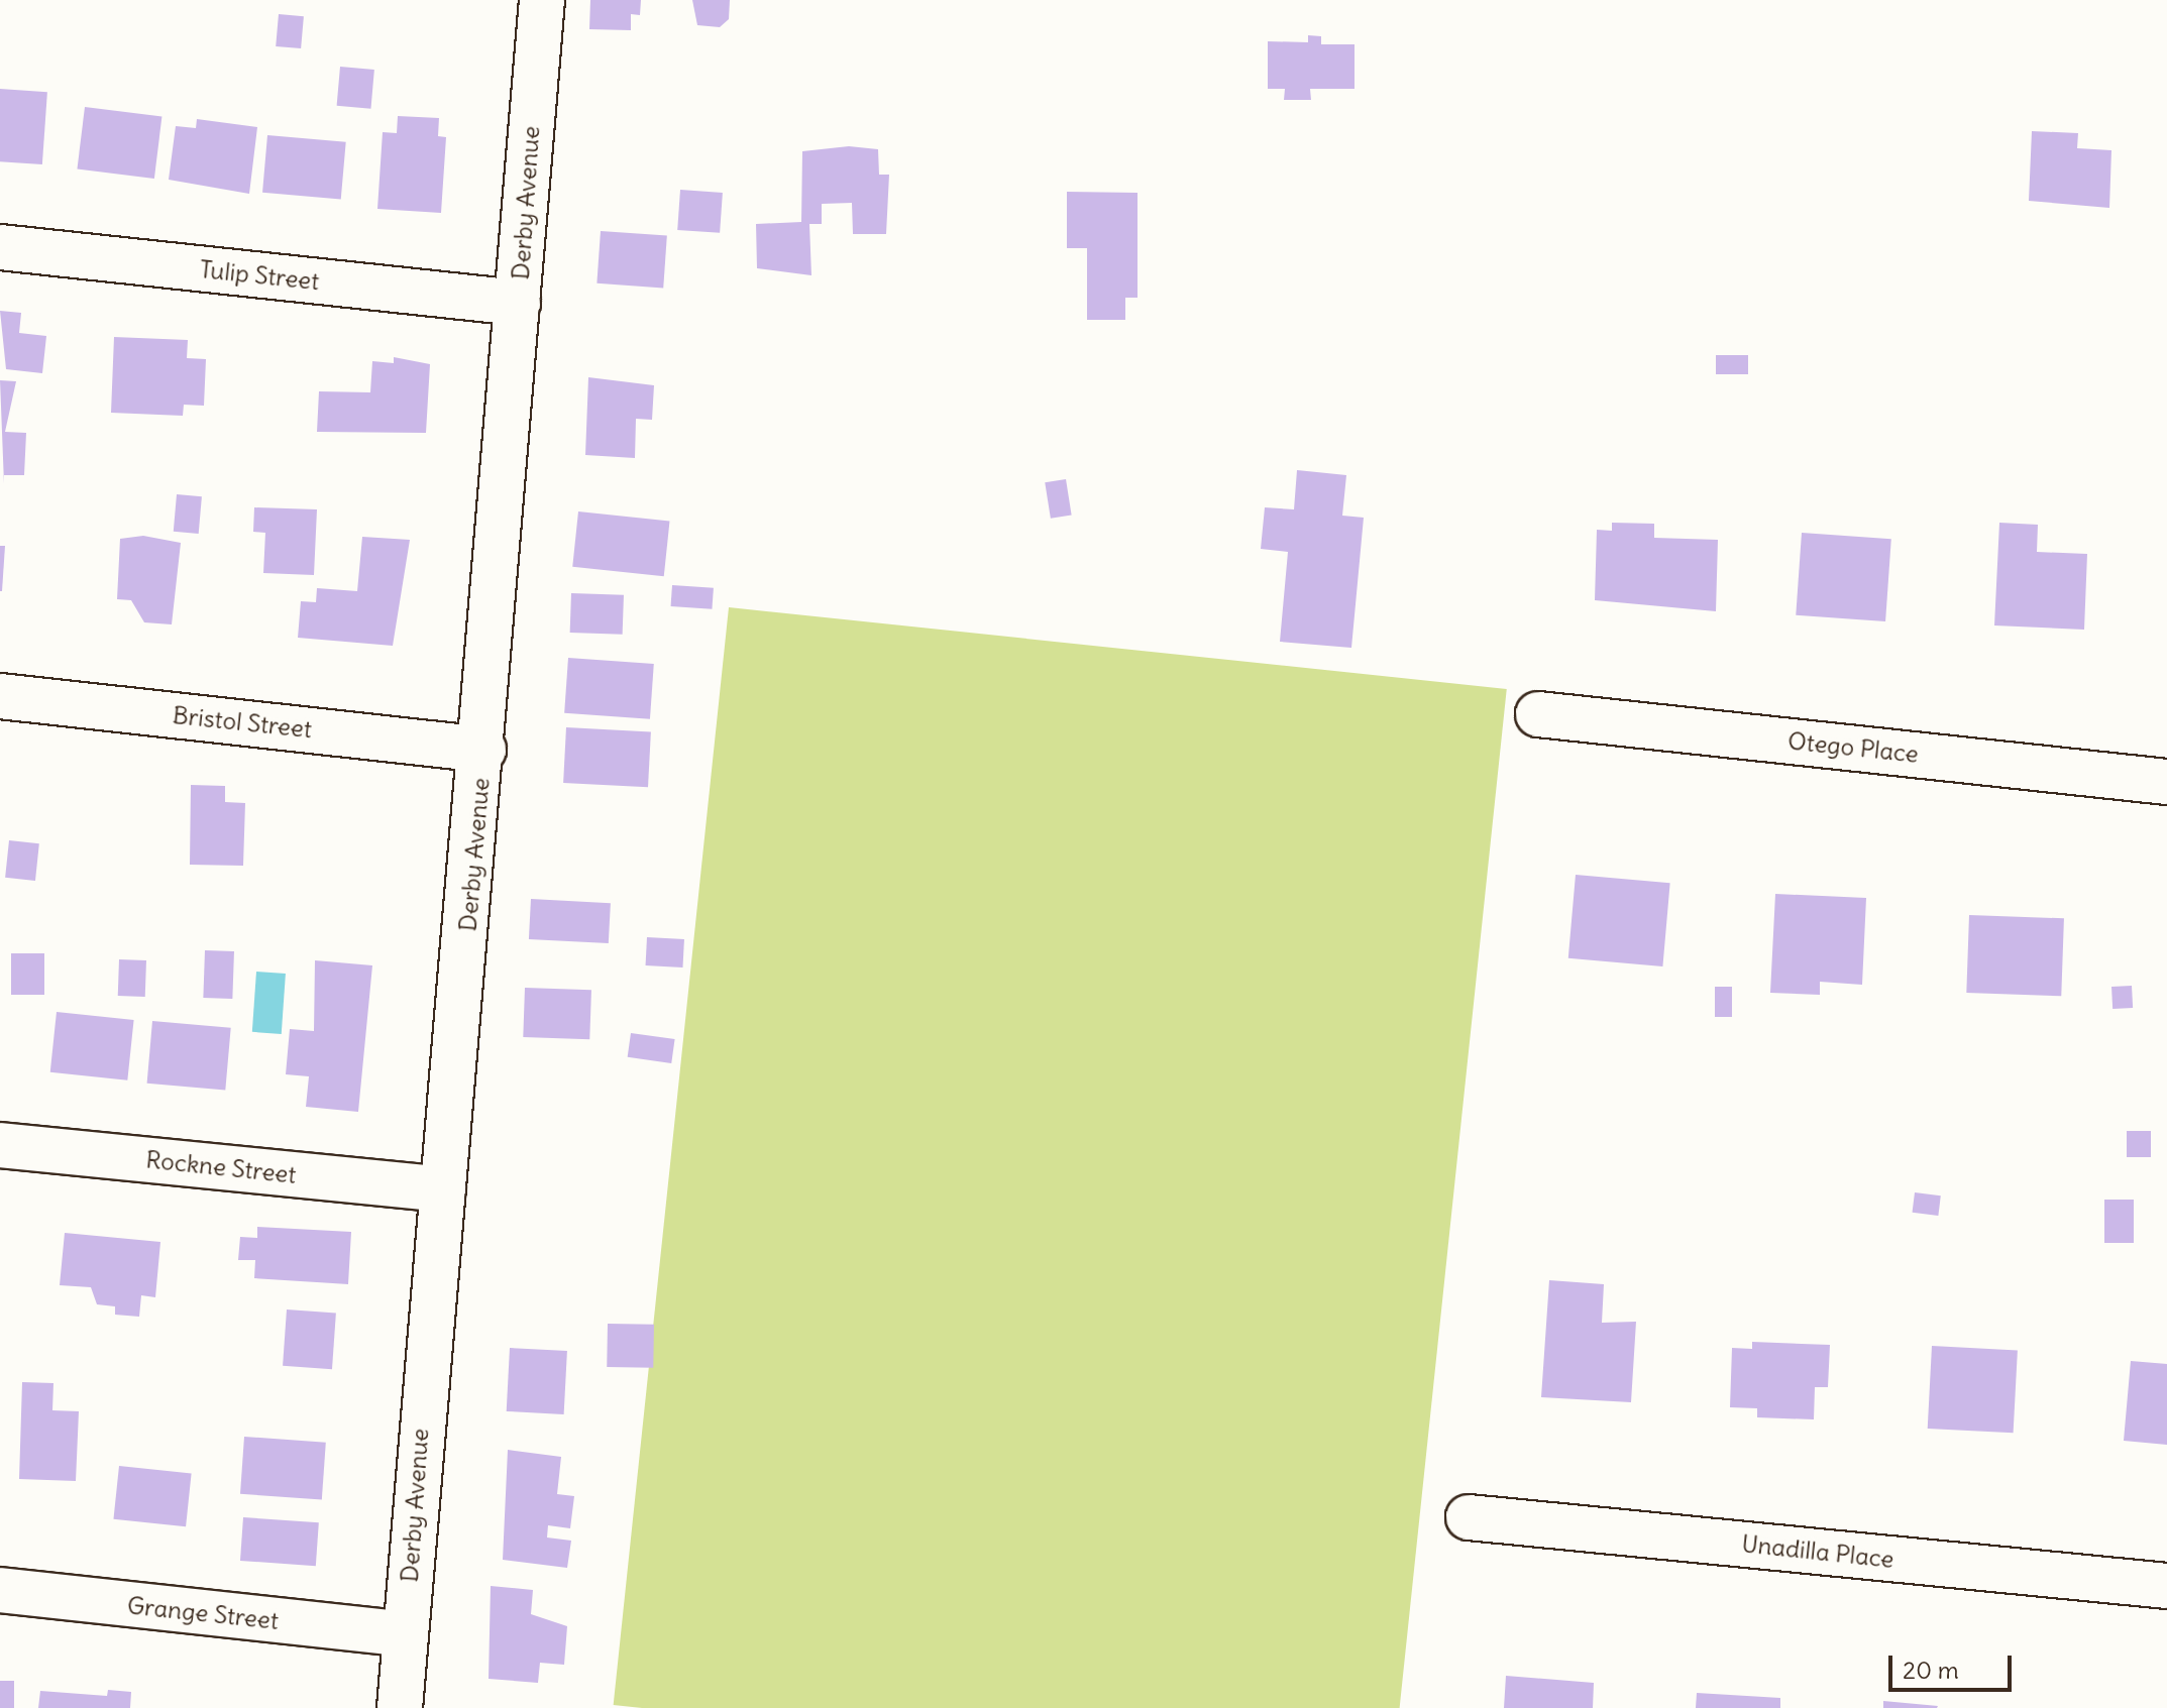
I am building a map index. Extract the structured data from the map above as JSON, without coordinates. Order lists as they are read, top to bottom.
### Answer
{
  "streets": {
    "street": [
      "Derby Avenue",
      "Tulip Street",
      "Bristol Street",
      "Otego Place",
      "Rockne Street",
      "Unadilla Place",
      "Grange Street"
    ]
  },
  "crossings": [
    ["Derby Avenue", "Tulip Street"],
    ["Derby Avenue", "Bristol Street"],
    ["Derby Avenue", "Rockne Street"],
    ["Derby Avenue", "Grange Street"]
  ],
  "scale_bar": "20 m"
}
